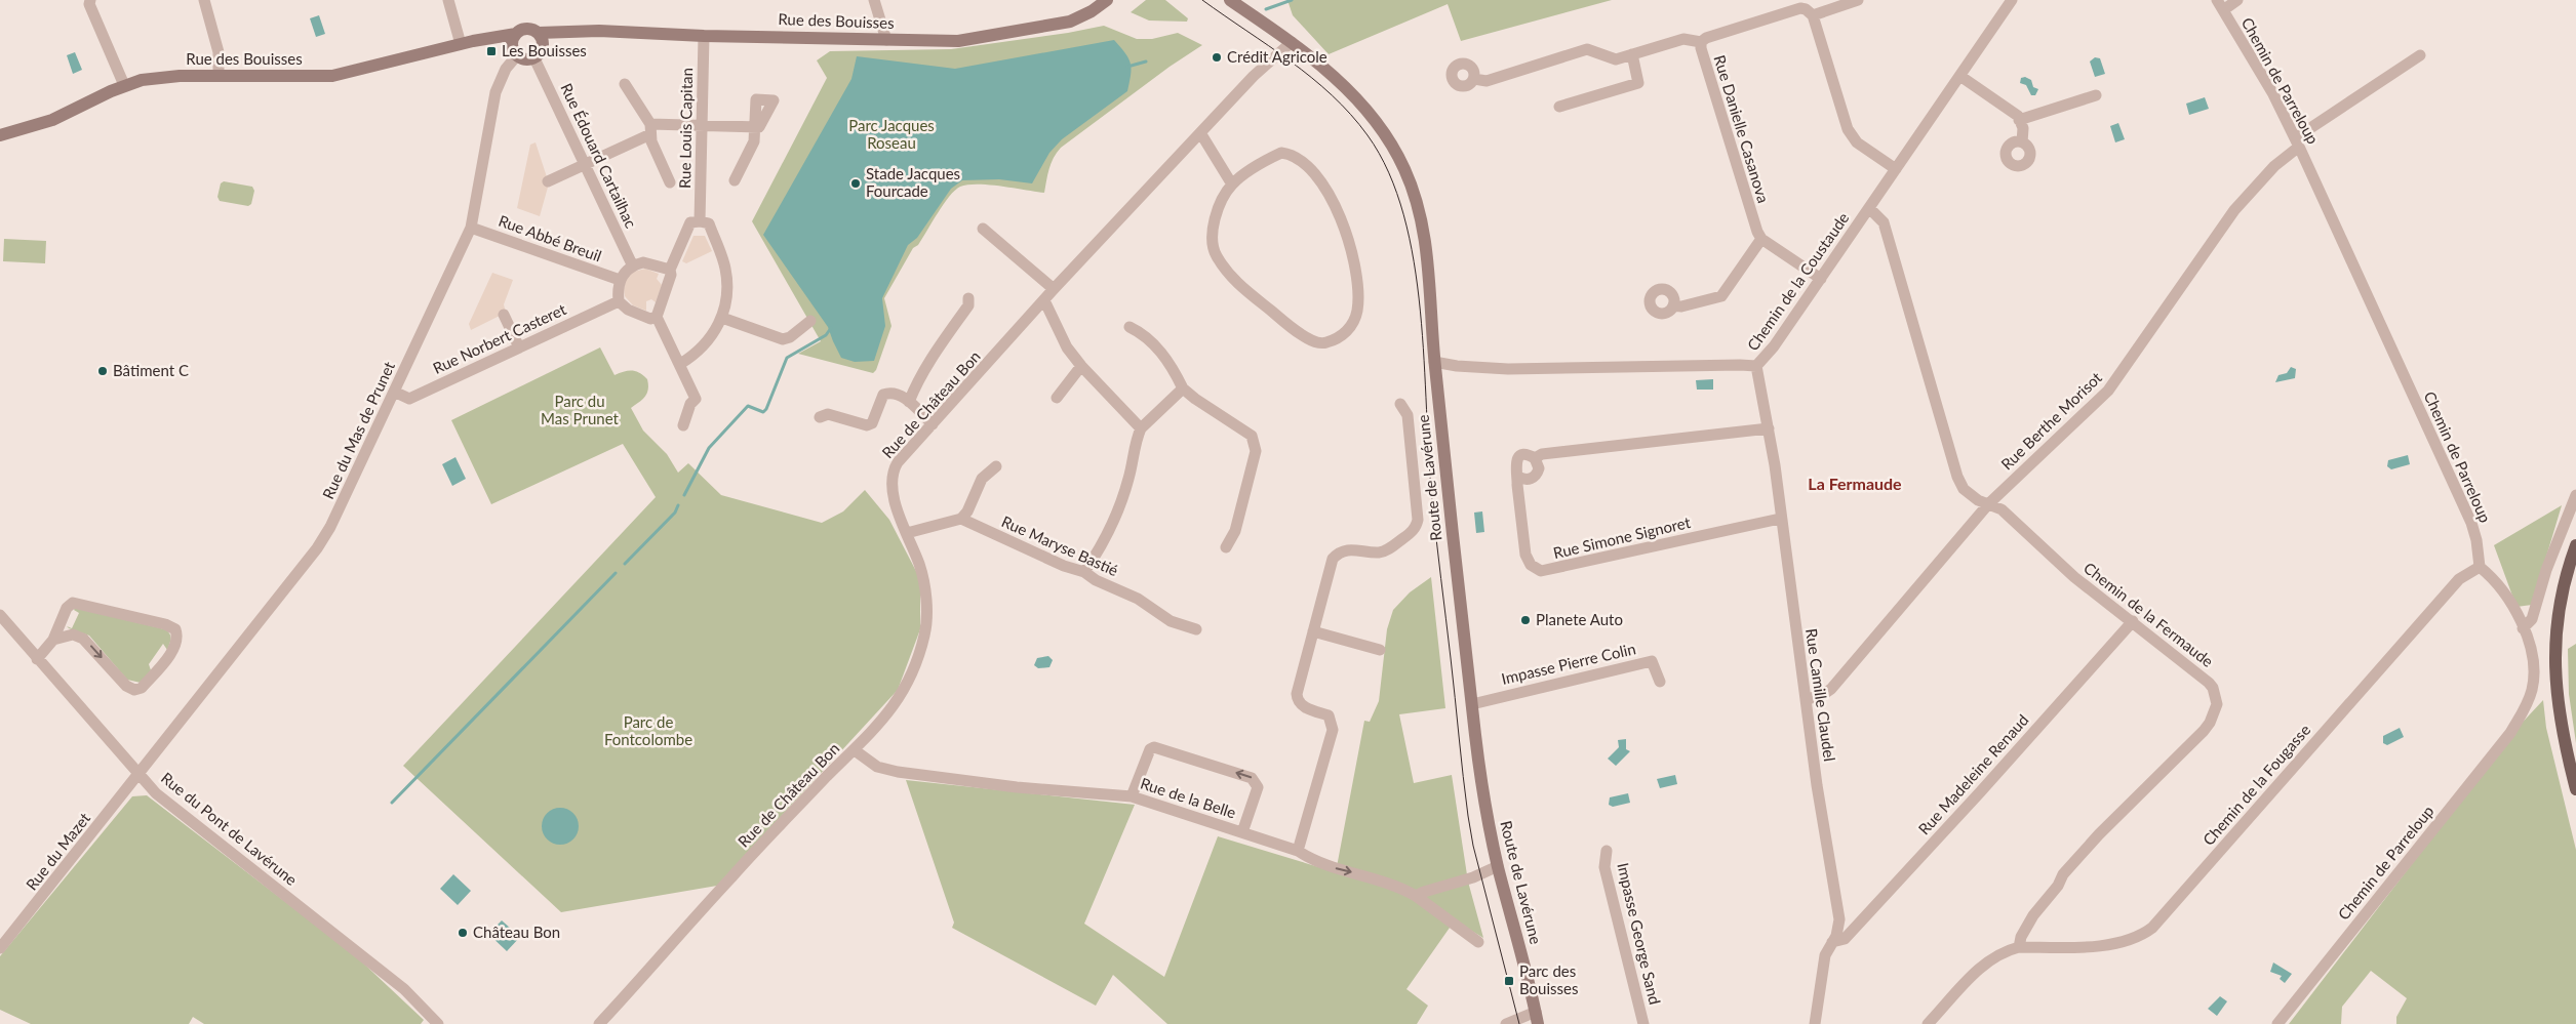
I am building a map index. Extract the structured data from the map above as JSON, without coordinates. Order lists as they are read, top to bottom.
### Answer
{
  "streets": {
    "street": [
      "Rue des Bouisses",
      "Chemin de Parreloup",
      "Rue Louis Capitan",
      "Rue Danielle Casanova",
      "Rue Édouard Cartailhac",
      "Rue Abbé Breuil",
      "Chemin de la Coustaude",
      "Rue Norbert Casteret",
      "Rue de Château Bon",
      "Rue Berthe Morisot",
      "Rue du Mas de Prunet",
      "Route de Lavérune",
      "Rue Simone Signoret",
      "Rue Maryse Bastié",
      "Chemin de la Fermaude",
      "Impasse Pierre Colin",
      "Rue Camille Claudel",
      "Rue Madeleine Renaud",
      "Chemin de la Fougasse",
      "Rue de la Belle",
      "Rue du Pont de Lavérune",
      "Rue du Mazet",
      "Impasse George Sand"
    ]
  },
  "crossings": [
    ["Rue des Bouisses", "Rue Louis Capitan"],
    ["Rue des Bouisses", "Rue Édouard Cartailhac"],
    ["Rue des Bouisses", "Rue du Mas de Prunet"],
    ["Chemin de Parreloup", "Rue Berthe Morisot"],
    ["Chemin de Parreloup", "Chemin de la Fougasse"],
    ["Rue Édouard Cartailhac", "Rue Abbé Breuil"],
    ["Rue Édouard Cartailhac", "Rue Norbert Casteret"],
    ["Rue Édouard Cartailhac", "Rue du Mas de Prunet"],
    ["Rue Abbé Breuil", "Rue Norbert Casteret"],
    ["Rue Abbé Breuil", "Rue du Mas de Prunet"],
    ["Chemin de la Coustaude", "Route de Lavérune"],
    ["Chemin de la Coustaude", "Chemin de la Fermaude"],
    ["Chemin de la Coustaude", "Rue Camille Claudel"],
    ["Rue Norbert Casteret", "Rue du Mas de Prunet"],
    ["Rue de Château Bon", "Route de Lavérune"],
    ["Rue de Château Bon", "Rue de la Belle"],
    ["Rue Berthe Morisot", "Chemin de la Fermaude"],
    ["Rue Berthe Morisot", "Rue Camille Claudel"],
    ["Rue du Mas de Prunet", "Rue du Pont de Lavérune"],
    ["Rue du Mas de Prunet", "Rue du Mazet"],
    ["Route de Lavérune", "Impasse Pierre Colin"],
    ["Rue Simone Signoret", "Rue Camille Claudel"],
    ["Chemin de la Fermaude", "Rue Madeleine Renaud"],
    ["Chemin de la Fermaude", "Chemin de la Fougasse"],
    ["Rue Camille Claudel", "Rue Madeleine Renaud"],
    ["Rue du Pont de Lavérune", "Rue du Mazet"]
  ],
  "districts": ["La Fermaude"],
  "parks": ["Parc Jacques Roseau", "Parc du Mas Prunet", "Parc de Fontcolombe"],
  "places": {
    "transit": ["Les Bouisses", "Parc des Bouisses"],
    "other": [
      "Crédit Agricole",
      "Stade Jacques Fourcade",
      "Bâtiment C",
      "Planete Auto",
      "Château Bon"
    ]
  }
}
